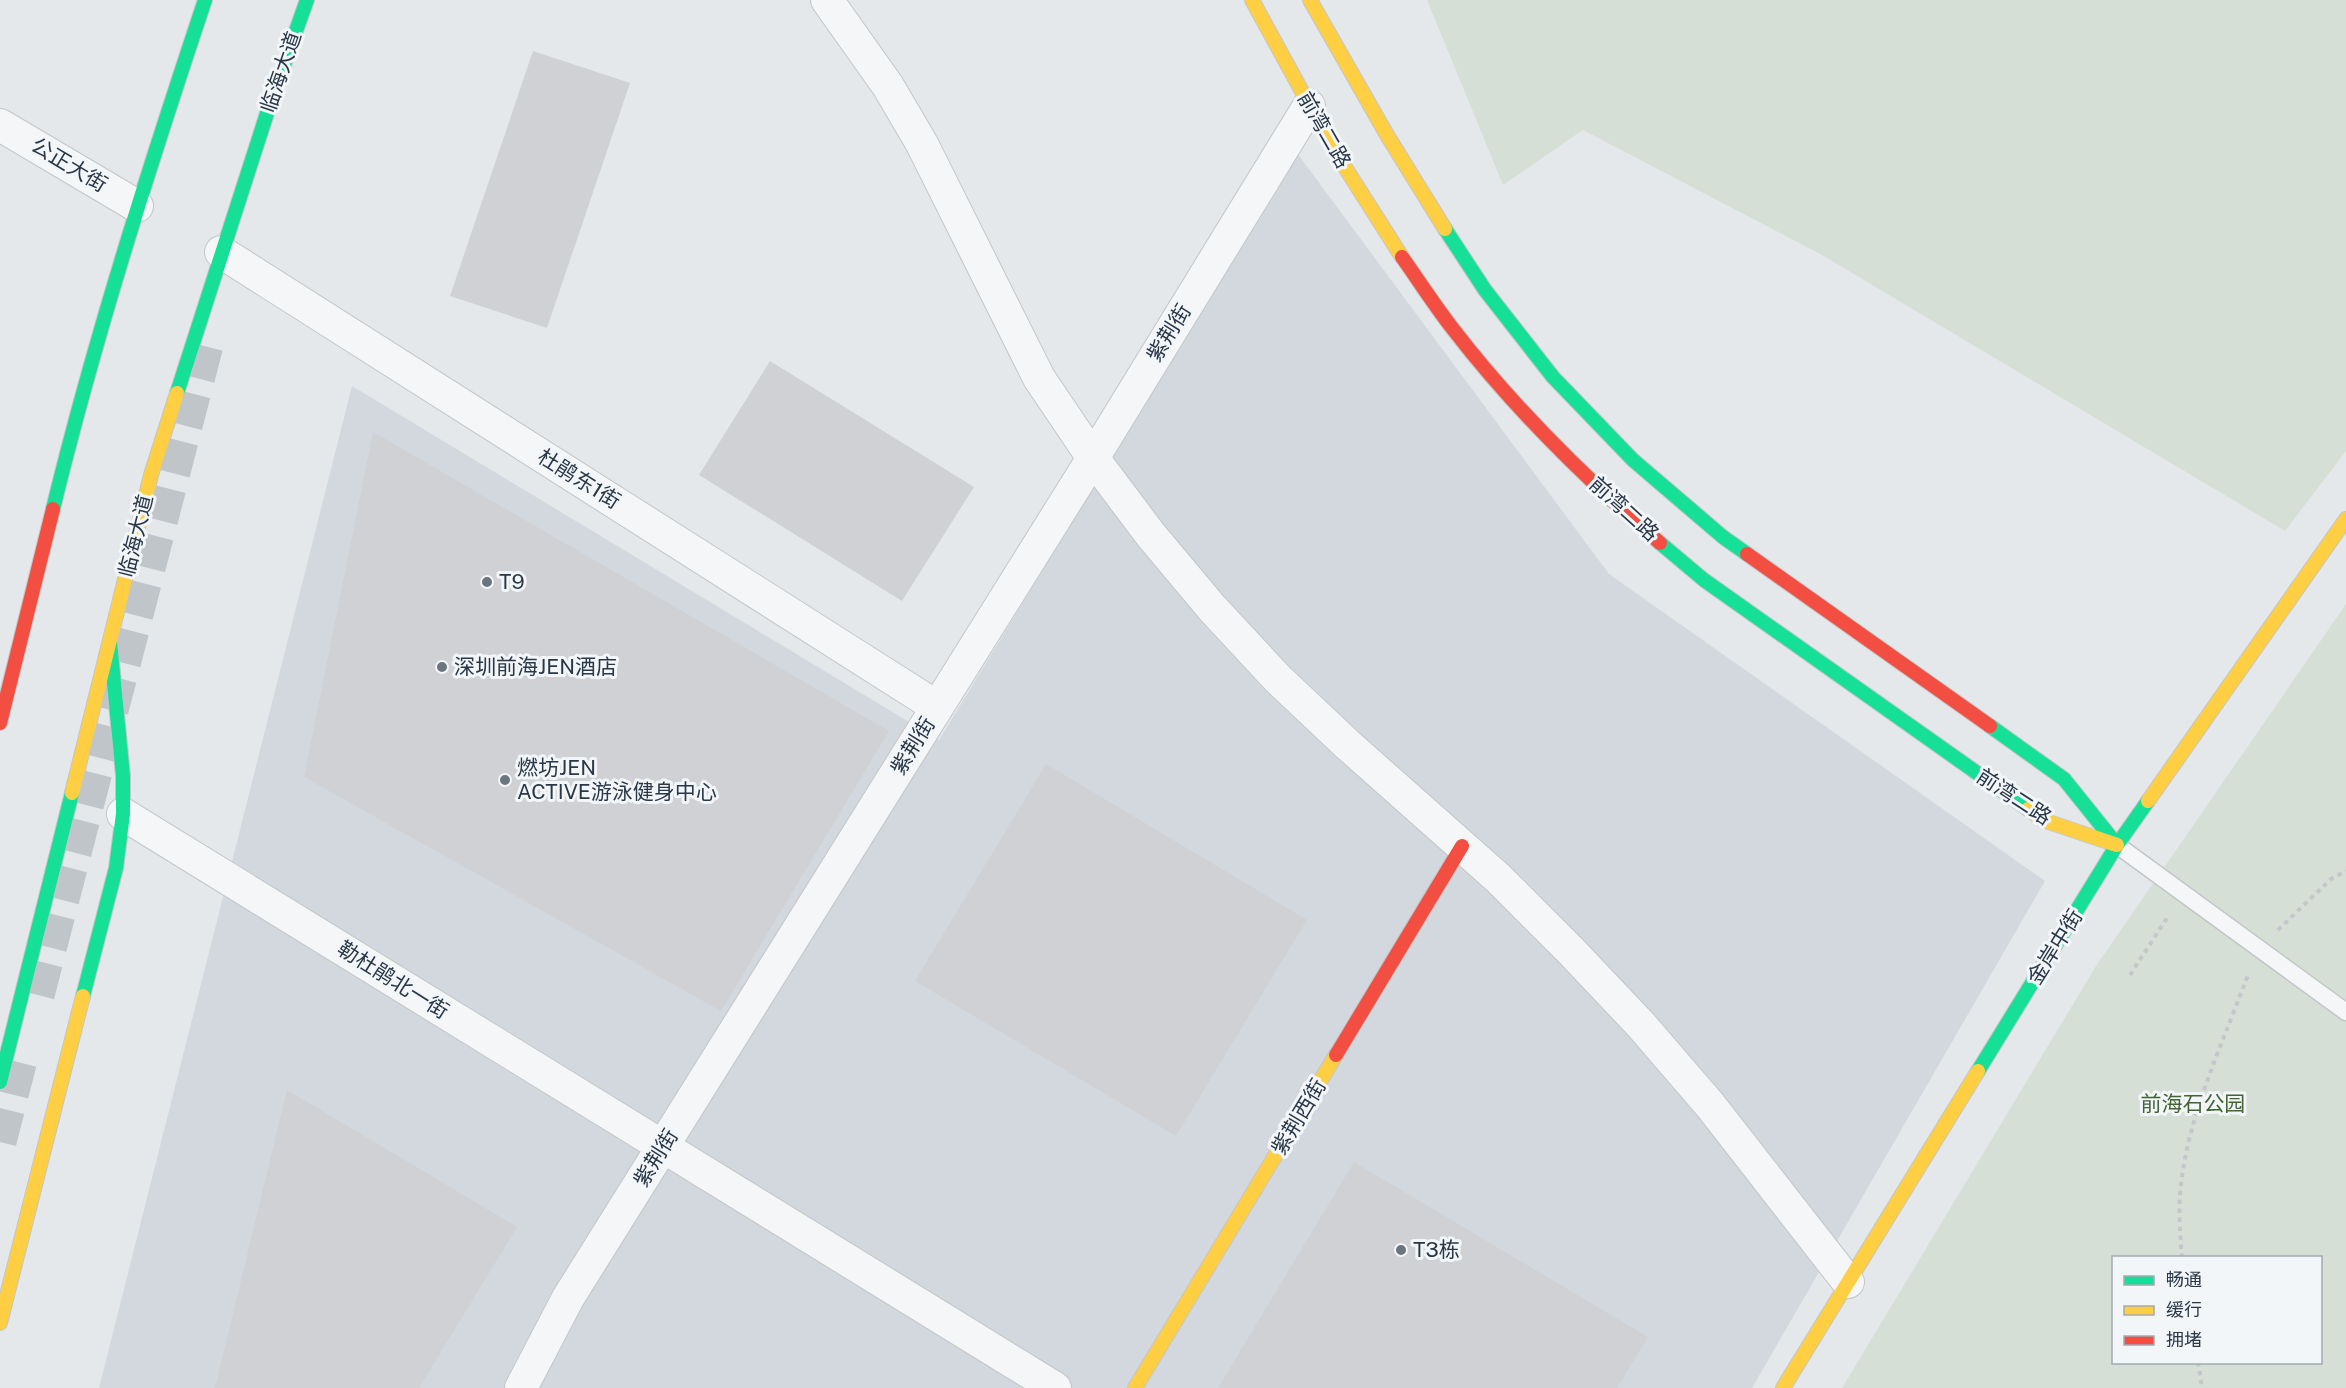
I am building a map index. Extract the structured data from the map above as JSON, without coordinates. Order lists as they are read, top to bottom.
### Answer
{
  "streets": {
    "street": [
      "临海大道",
      "前湾二路",
      "公正大街",
      "紫荆街",
      "杜鹃东1街",
      "金岸中街",
      "勒杜鹃北一街",
      "紫荆西街"
    ]
  },
  "crossings": [
    ["临海大道", "杜鹃东1街"],
    ["前湾二路", "紫荆街"],
    ["前湾二路", "金岸中街"],
    ["紫荆街", "杜鹃东1街"],
    ["紫荆街", "勒杜鹃北一街"]
  ],
  "parks": ["前海石公园"],
  "places": [
    "T9",
    "深圳前海JEN酒店",
    "燃坊JEN ACTIVE游泳健身中心",
    "T3栋"
  ],
  "legend": ["畅通", "缓行", "拥堵"]
}
